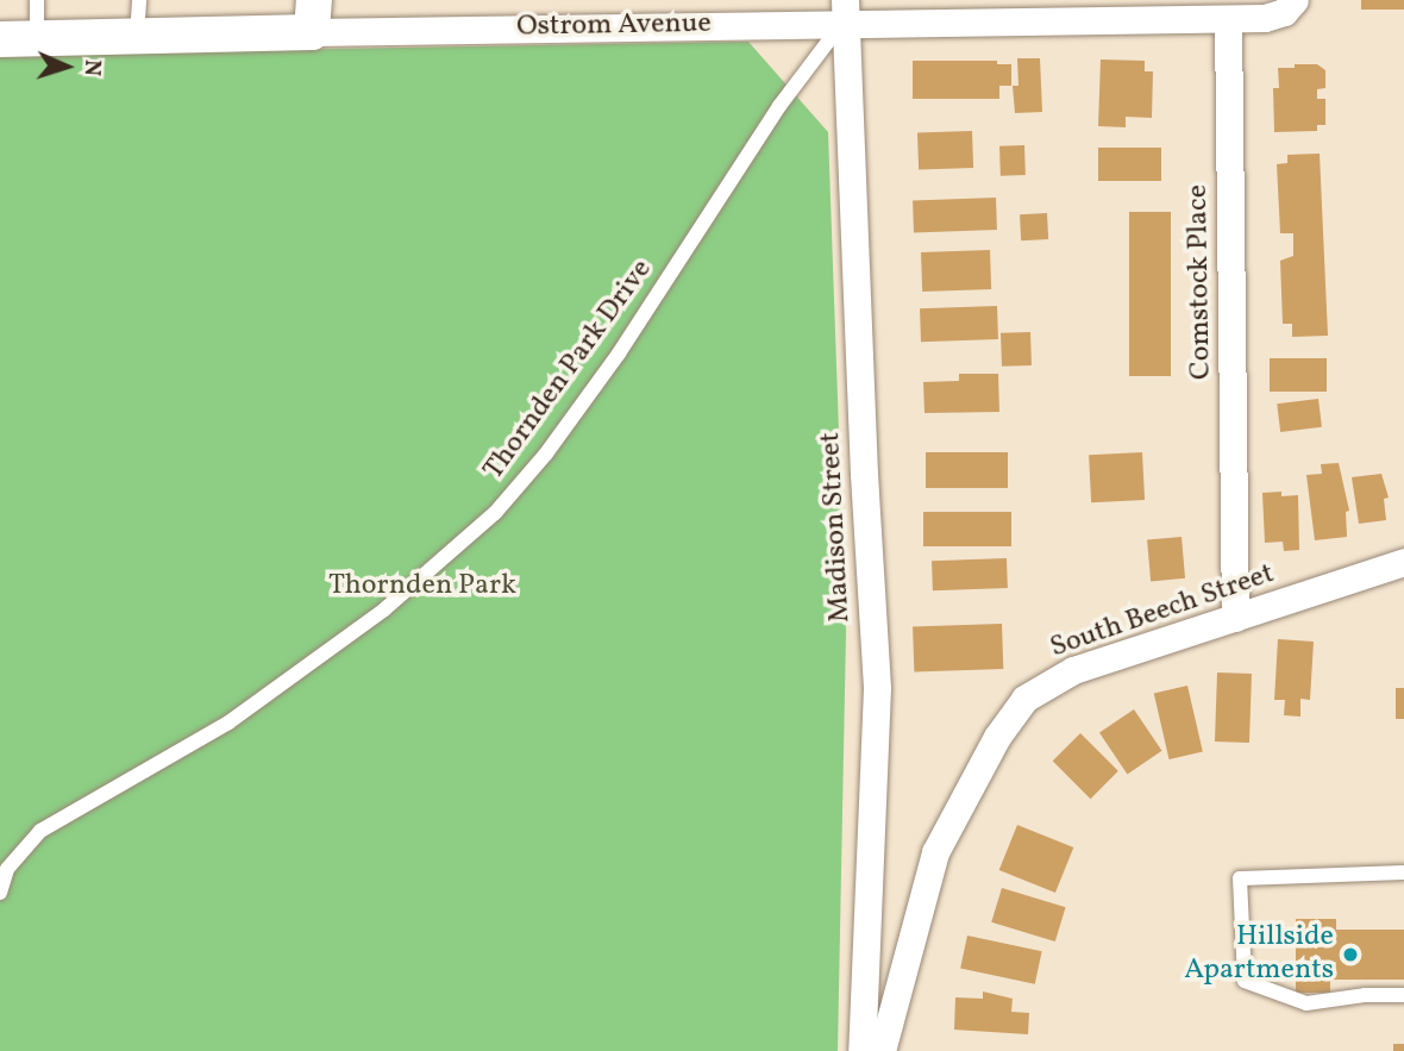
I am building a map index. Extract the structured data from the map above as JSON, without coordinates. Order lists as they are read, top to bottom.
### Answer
{
  "streets": {
    "street": [
      "Ostrom Avenue",
      "Comstock Place",
      "Madison Street",
      "South Beech Street"
    ],
    "lane": ["Thornden Park Drive"]
  },
  "crossings": [
    ["Ostrom Avenue", "Comstock Place"],
    ["Ostrom Avenue", "Thornden Park Drive"],
    ["Ostrom Avenue", "Madison Street"],
    ["Comstock Place", "South Beech Street"],
    ["Thornden Park Drive", "Madison Street"]
  ],
  "parks": ["Thornden Park"],
  "places": ["Hillside Apartments"],
  "north": "right"
}
